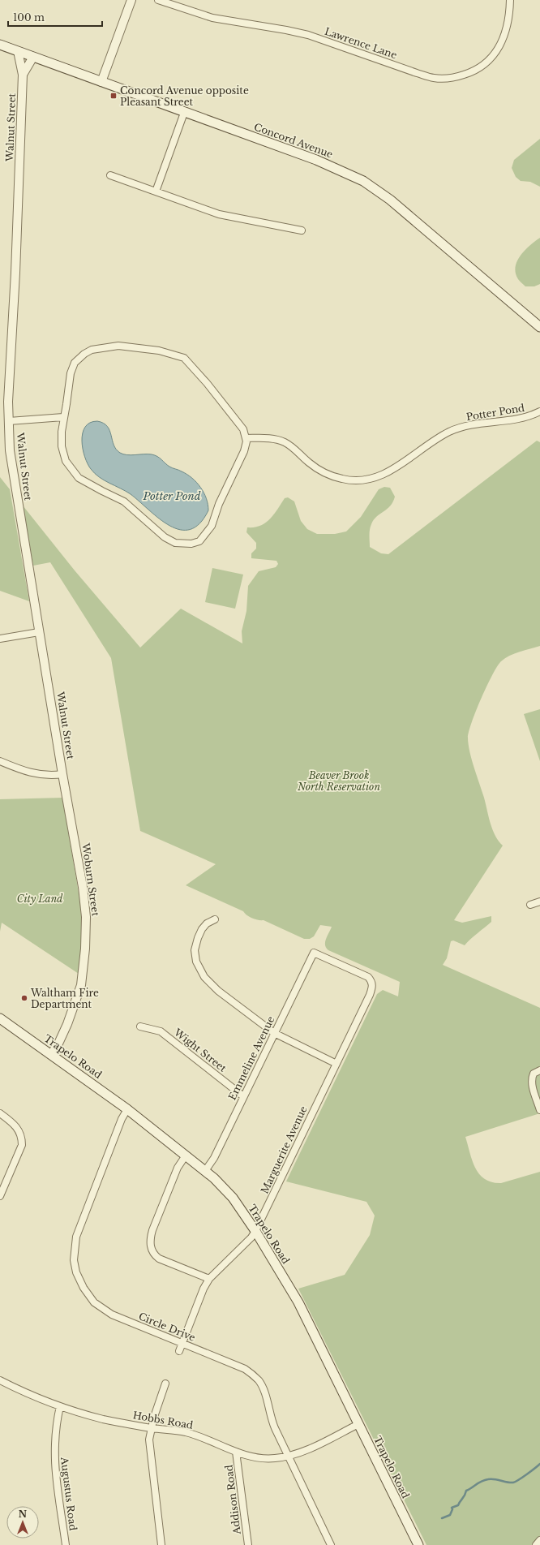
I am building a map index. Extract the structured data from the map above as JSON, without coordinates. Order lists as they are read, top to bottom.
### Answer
{
  "streets": {
    "main road": ["Concord Avenue", "Trapelo Road"],
    "street": [
      "Lawrence Lane",
      "Walnut Street",
      "Potter Pond",
      "Woburn Street",
      "Wight Street",
      "Emmeline Avenue",
      "Marguerite Avenue",
      "Circle Drive",
      "Hobbs Road",
      "Augustus Road",
      "Addison Road"
    ]
  },
  "crossings": [
    ["Walnut Street", "Concord Avenue"],
    ["Walnut Street", "Woburn Street"],
    ["Woburn Street", "Trapelo Road"],
    ["Wight Street", "Emmeline Avenue"],
    ["Trapelo Road", "Emmeline Avenue"],
    ["Trapelo Road", "Marguerite Avenue"],
    ["Trapelo Road", "Circle Drive"],
    ["Trapelo Road", "Hobbs Road"],
    ["Emmeline Avenue", "Marguerite Avenue"],
    ["Marguerite Avenue", "Circle Drive"],
    ["Circle Drive", "Hobbs Road"],
    ["Hobbs Road", "Augustus Road"],
    ["Hobbs Road", "Addison Road"]
  ],
  "water": ["Potter Pond"],
  "parks": ["Beaver Brook North Reservation", "City Land"],
  "places": {
    "transit": ["Concord Avenue opposite Pleasant Street"],
    "other": ["Waltham Fire Department"]
  },
  "scale_bar": "100 m",
  "north": "top"
}
